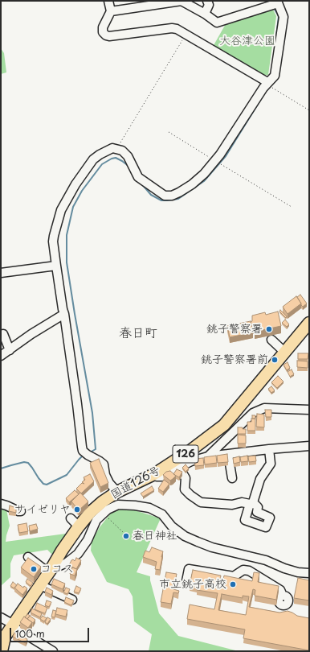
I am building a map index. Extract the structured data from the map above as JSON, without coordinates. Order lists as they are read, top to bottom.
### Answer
{
  "streets": {
    "highway": ["126", "国道126号"]
  },
  "districts": ["春日町"],
  "parks": ["大谷津公園"],
  "places": [
    "銚子警察署",
    "銚子警察署前",
    "サイゼリヤ",
    "春日神社",
    "ココス",
    "市立銚子高校"
  ],
  "scale_bar": "100 m"
}
